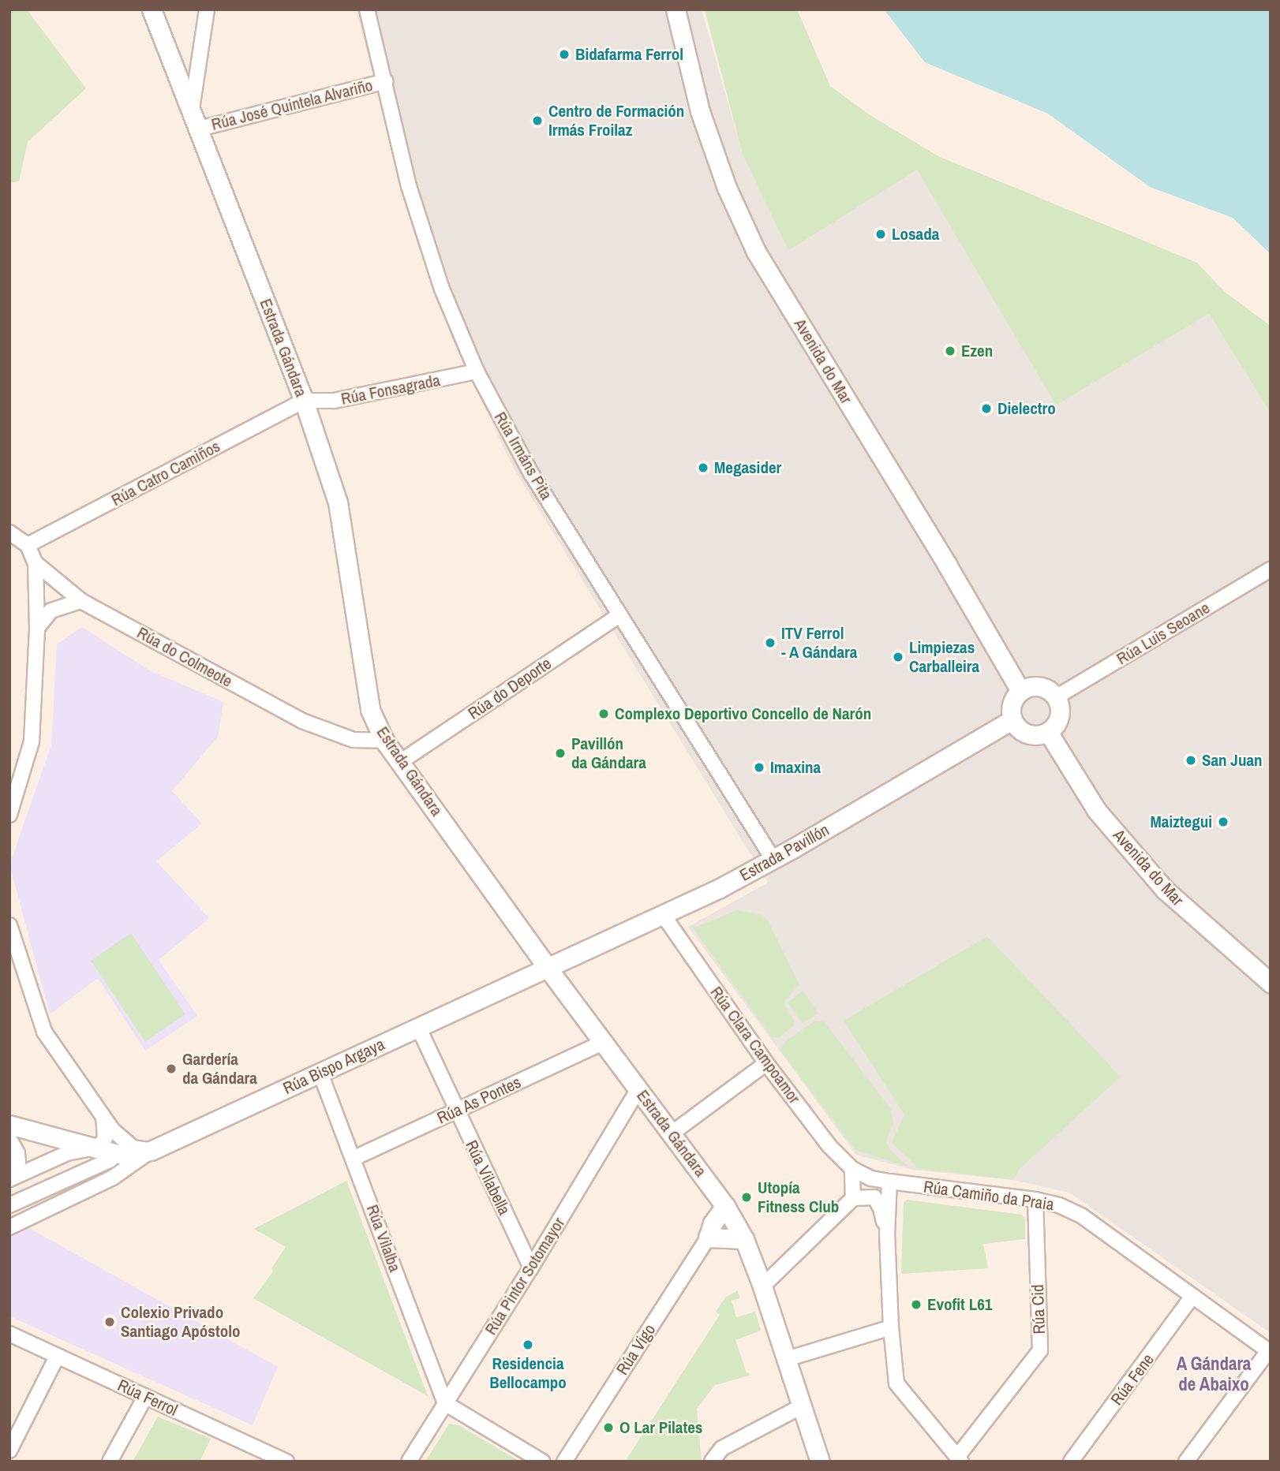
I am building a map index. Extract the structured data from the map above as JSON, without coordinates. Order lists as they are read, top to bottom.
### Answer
{
  "streets": {
    "street": [
      "Rúa José Quintela Alvariño",
      "Estrada Gándara",
      "Avenida do Mar",
      "Rúa Fonsagrada",
      "Rúa Irmáns Pita",
      "Rúa Catro Camiños",
      "Rúa Luis Seoane",
      "Rúa do Colmeote",
      "Rúa do Deporte",
      "Estrada Pavillón",
      "Rúa Clara Campoamor",
      "Rúa Bispo Argaya",
      "Rúa As Pontes",
      "Rúa Vilabella",
      "Rúa Camiño da Praia",
      "Rúa Vilalba",
      "Rúa Pintor Sotomayor",
      "Rúa Cid",
      "Rúa Vigo",
      "Rúa Fene",
      "Rúa Ferrol"
    ]
  },
  "crossings": [
    ["Rúa José Quintela Alvariño", "Estrada Gándara"],
    ["Rúa José Quintela Alvariño", "Rúa Irmáns Pita"],
    ["Estrada Gándara", "Rúa Fonsagrada"],
    ["Estrada Gándara", "Rúa Catro Camiños"],
    ["Estrada Gándara", "Rúa do Colmeote"],
    ["Estrada Gándara", "Rúa do Deporte"],
    ["Estrada Gándara", "Estrada Pavillón"],
    ["Estrada Gándara", "Rúa Bispo Argaya"],
    ["Estrada Gándara", "Rúa As Pontes"],
    ["Estrada Gándara", "Rúa Pintor Sotomayor"],
    ["Avenida do Mar", "Rúa Luis Seoane"],
    ["Avenida do Mar", "Estrada Pavillón"],
    ["Rúa Fonsagrada", "Rúa Irmáns Pita"],
    ["Rúa Fonsagrada", "Rúa Catro Camiños"],
    ["Rúa Irmáns Pita", "Rúa do Deporte"],
    ["Rúa Irmáns Pita", "Estrada Pavillón"],
    ["Rúa Catro Camiños", "Rúa do Colmeote"],
    ["Rúa Luis Seoane", "Estrada Pavillón"],
    ["Estrada Pavillón", "Rúa Clara Campoamor"],
    ["Estrada Pavillón", "Rúa Bispo Argaya"],
    ["Rúa Clara Campoamor", "Rúa Camiño da Praia"],
    ["Rúa Bispo Argaya", "Rúa Vilabella"],
    ["Rúa Bispo Argaya", "Rúa Vilalba"],
    ["Rúa As Pontes", "Rúa Vilabella"],
    ["Rúa As Pontes", "Rúa Vilalba"],
    ["Rúa Vilabella", "Rúa Pintor Sotomayor"],
    ["Rúa Camiño da Praia", "Rúa Cid"],
    ["Rúa Camiño da Praia", "Rúa Fene"],
    ["Rúa Vilalba", "Rúa Pintor Sotomayor"]
  ],
  "districts": ["A Gándara de Abaixo"],
  "places": [
    "Bidafarma Ferrol",
    "Centro de Formación Irmás Froilaz",
    "Losada",
    "Ezen",
    "Dielectro",
    "Megasider",
    "ITV Ferrol - A Gándara",
    "Limpiezas Carballeira",
    "Complexo Deportivo Concello de Narón",
    "Pavillón da Gándara",
    "San Juan",
    "Imaxina",
    "Maiztegui",
    "Gardería da Gándara",
    "Utopía Fitness Club",
    "Evofit L61",
    "Colexio Privado Santiago Apóstolo",
    "Residencia Bellocampo",
    "O Lar Pilates"
  ]
}
